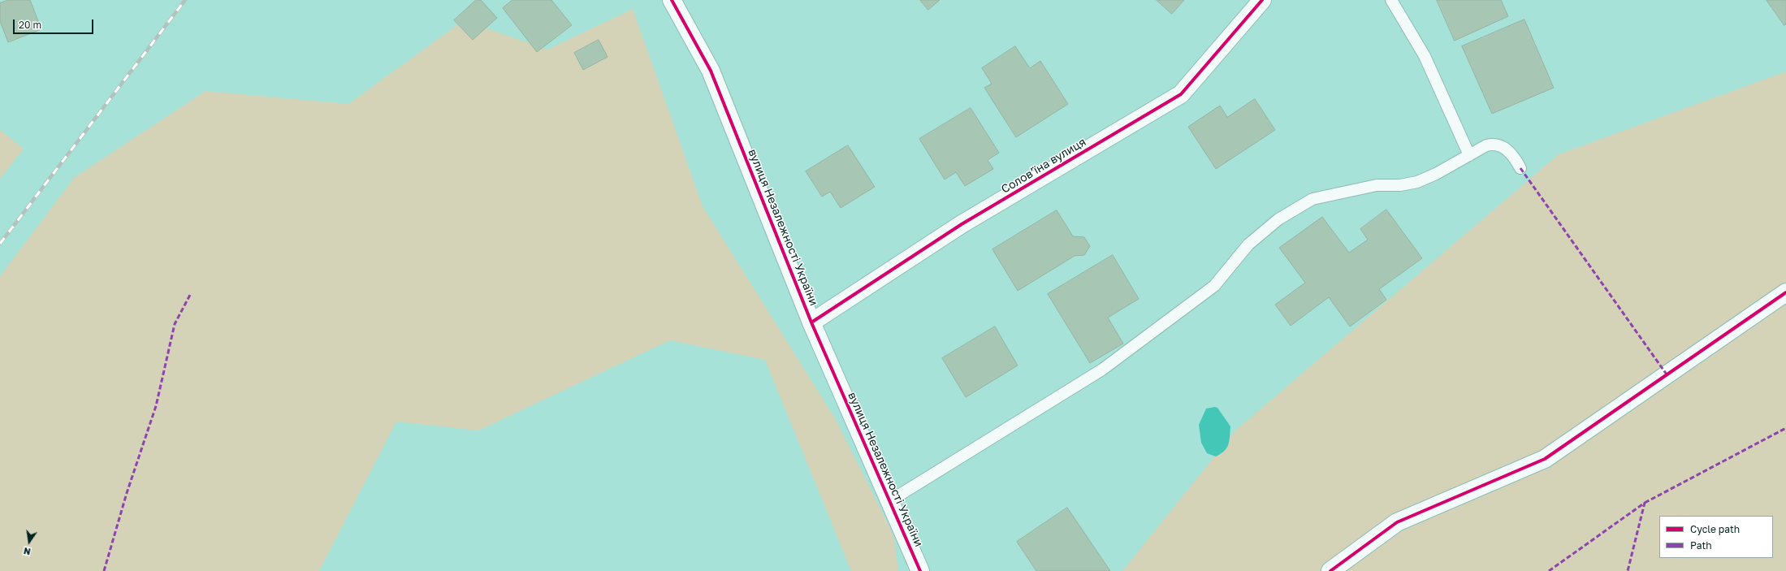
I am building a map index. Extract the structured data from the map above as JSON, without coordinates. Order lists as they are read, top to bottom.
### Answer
{
  "streets": {
    "street": ["Соловʼїна вулиця", "вулиця Незалежності України"]
  },
  "crossings": [
    ["Соловʼїна вулиця", "вулиця Незалежності України"]
  ],
  "legend": ["Cycle path", "Path"],
  "scale_bar": "20 m",
  "north": "bottom"
}
